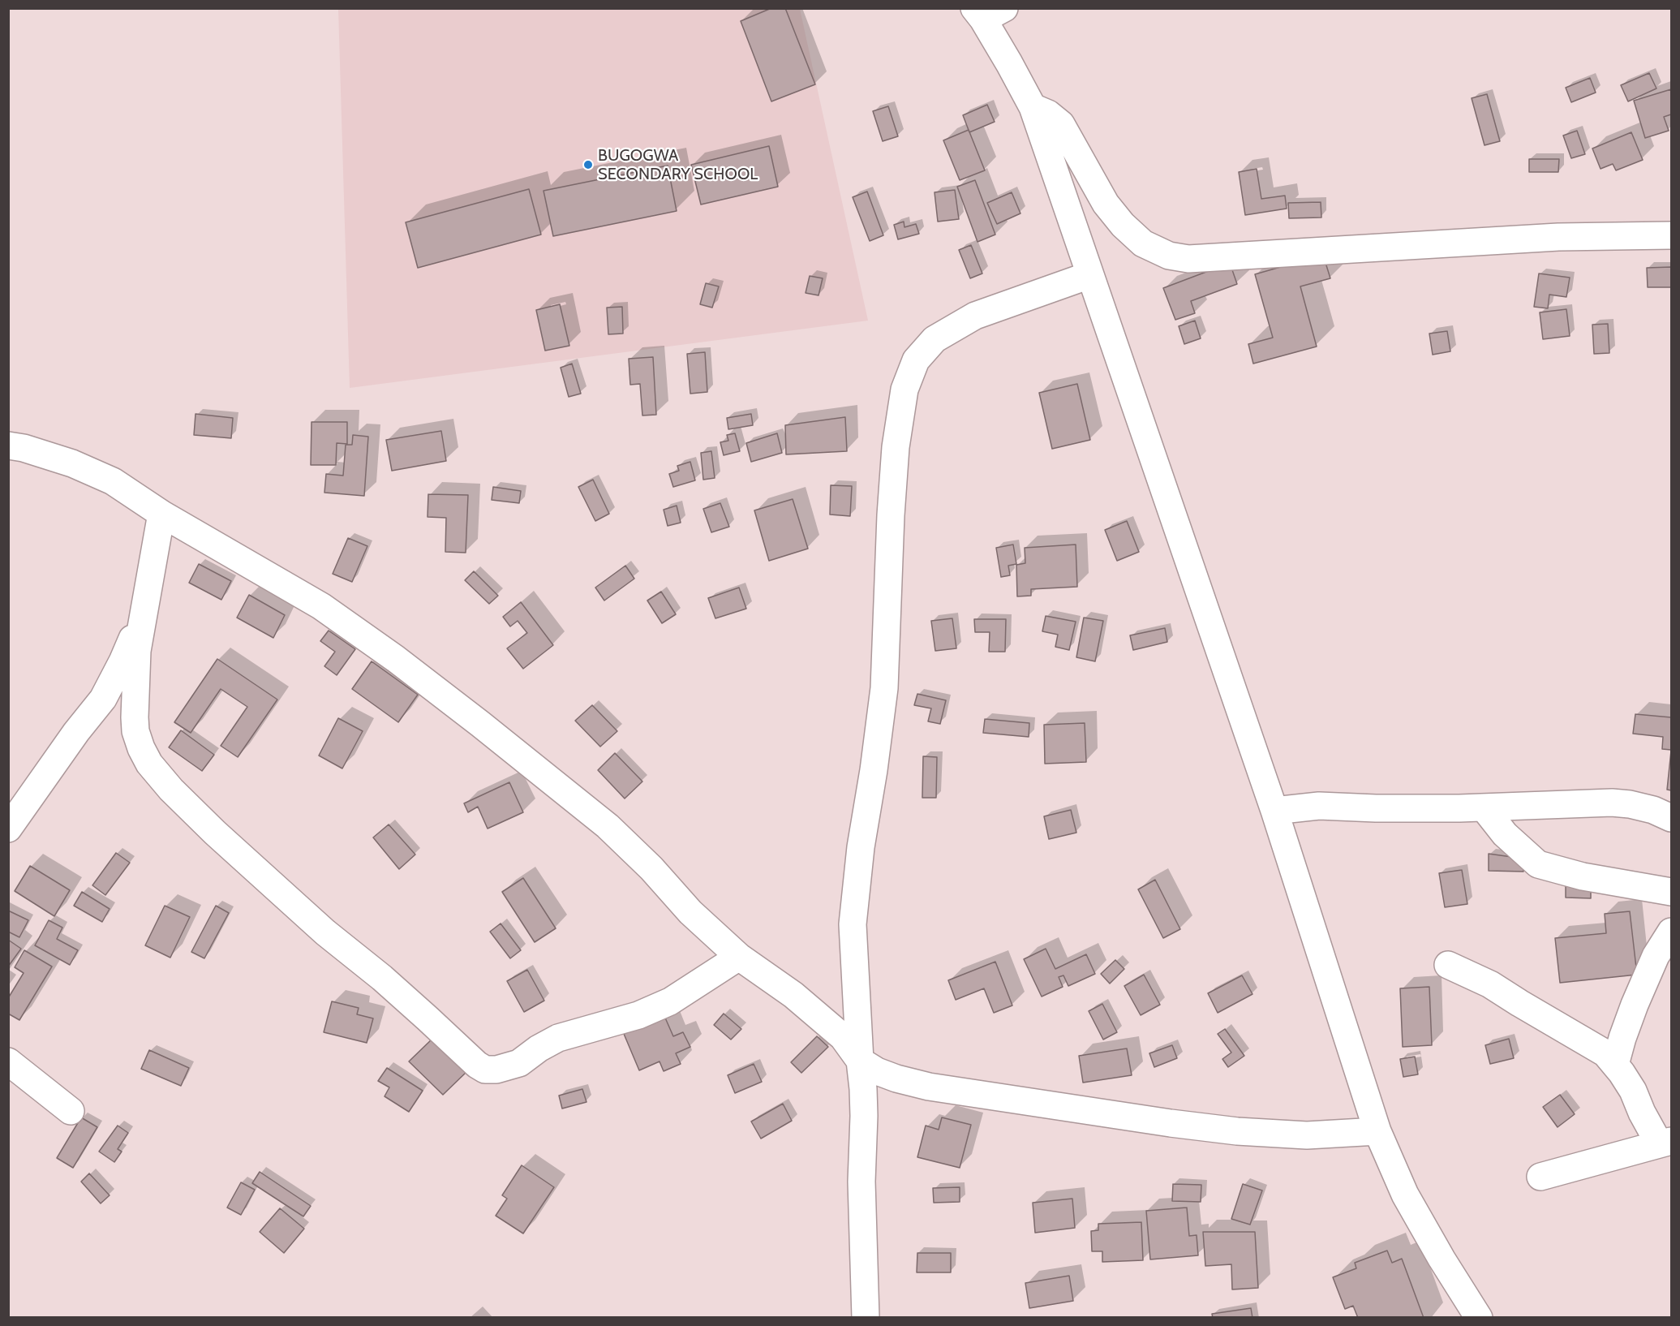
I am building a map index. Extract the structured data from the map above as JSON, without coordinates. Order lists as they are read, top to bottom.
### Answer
{
  "places": ["BUGOGWA SECONDARY SCHOOL"]
}
